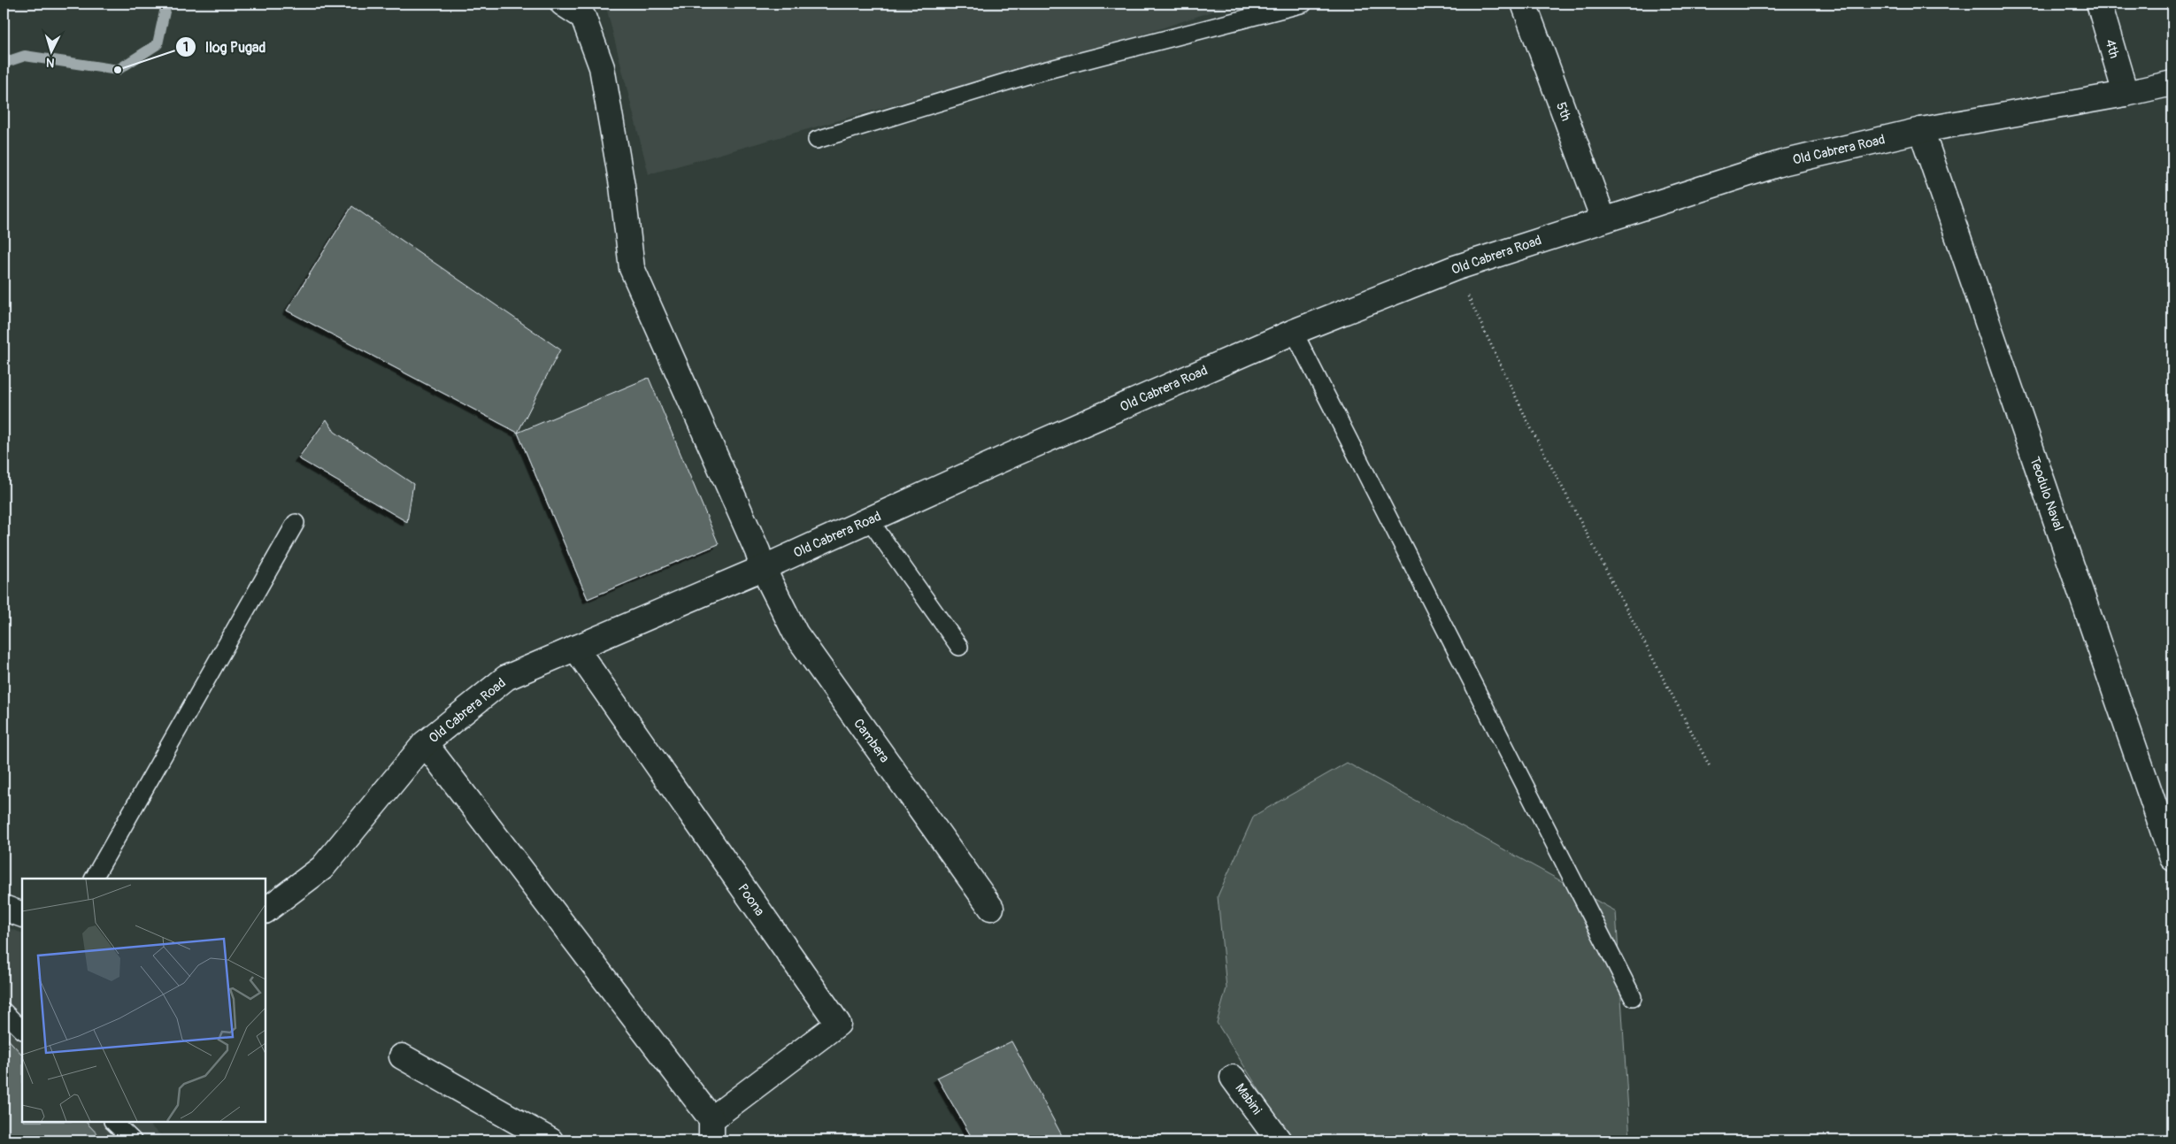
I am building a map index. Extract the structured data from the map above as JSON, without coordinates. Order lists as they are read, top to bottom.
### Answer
{
  "streets": {
    "street": [
      "4th",
      "5th",
      "Old Cabrera Road",
      "Teodulo Naval",
      "Cambera",
      "Poona",
      "Mabini"
    ]
  },
  "crossings": [
    ["4th", "Old Cabrera Road"],
    ["5th", "Old Cabrera Road"],
    ["Old Cabrera Road", "Teodulo Naval"],
    ["Old Cabrera Road", "Cambera"],
    ["Old Cabrera Road", "Poona"]
  ],
  "places": ["Ilog Pugad"],
  "north": "bottom"
}
